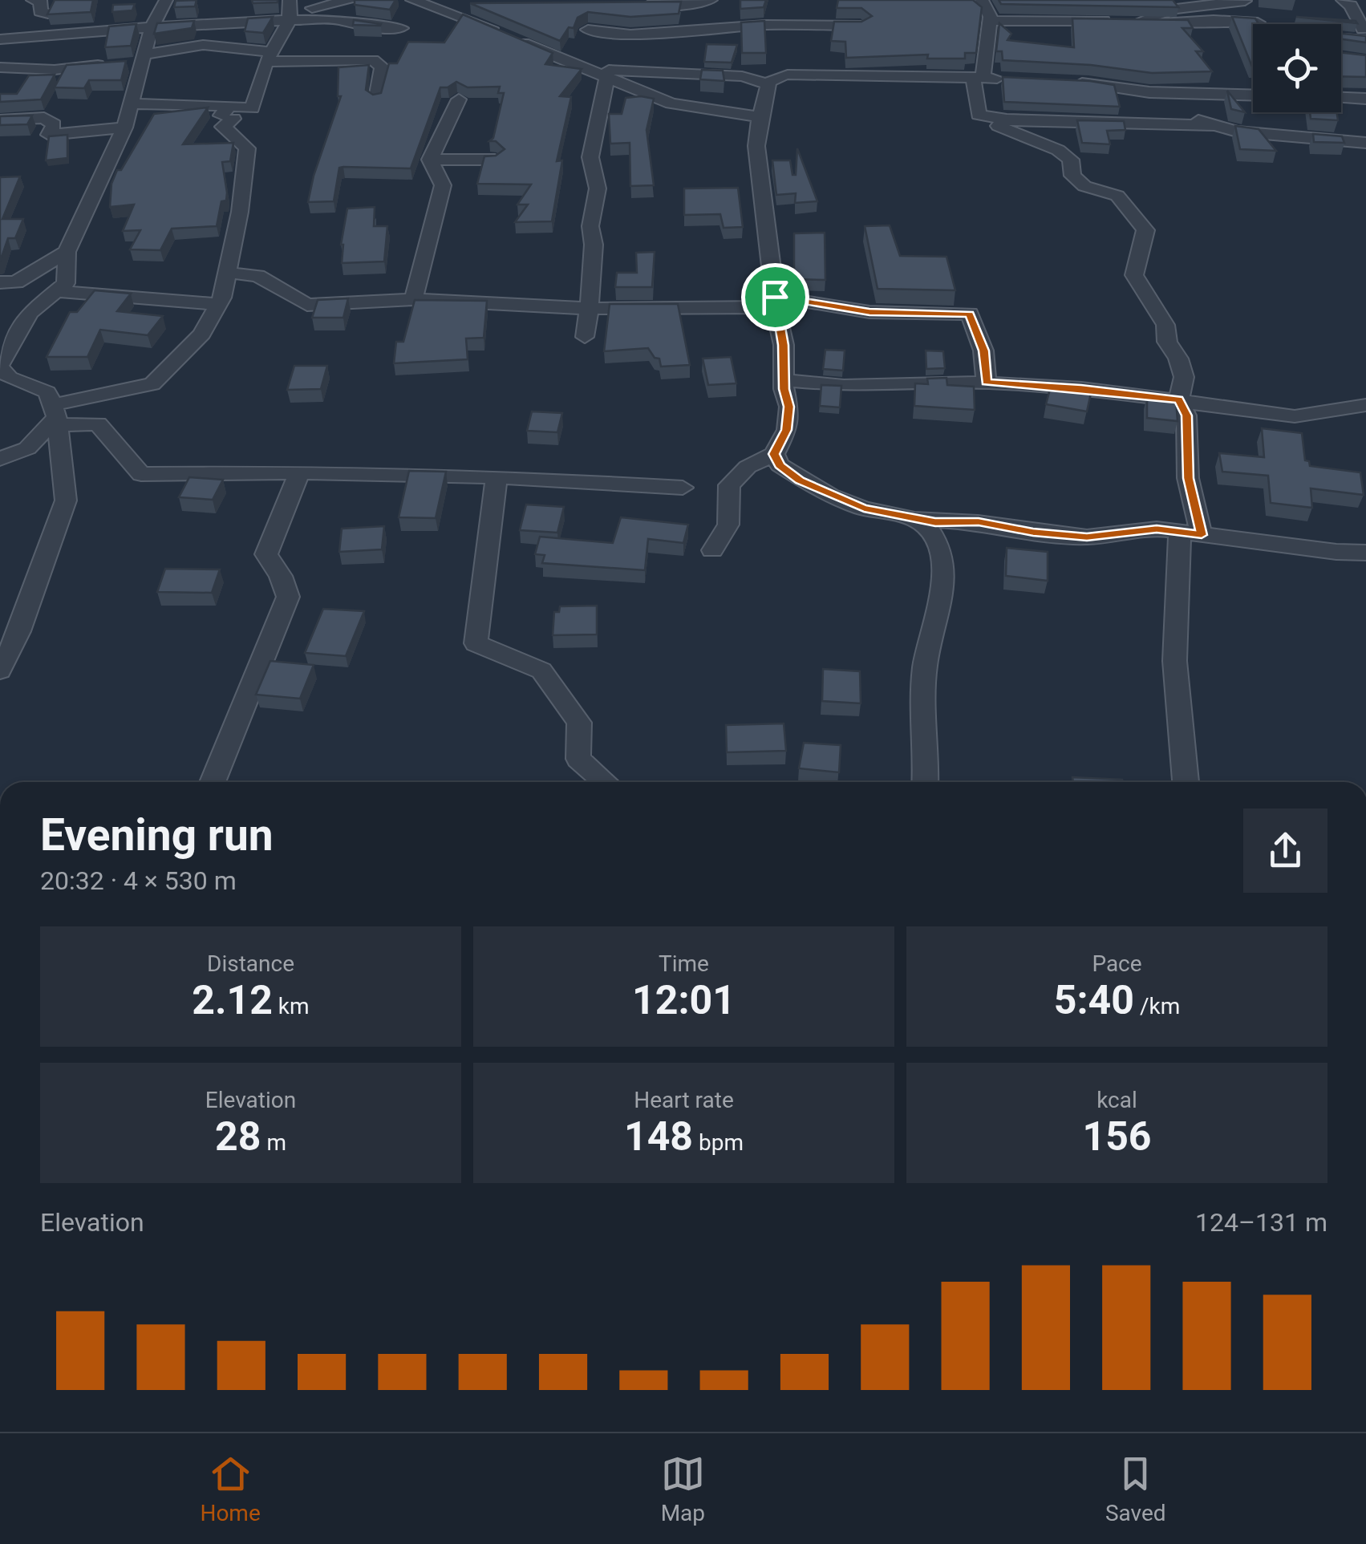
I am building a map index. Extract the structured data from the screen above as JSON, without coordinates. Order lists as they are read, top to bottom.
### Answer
{
  "page": {
    "heading": ["Evening run", "20:32 · 4 × 530 m"],
    "stats": [
      ["Distance", "2.12 km"],
      ["Time", "12:01"],
      ["Pace", "5:40 /km"],
      ["Elevation", "28 m"],
      ["Heart rate", "148 bpm"],
      ["kcal", "156"]
    ],
    "chart": ["Elevation", "124–131 m"],
    "tabs": ["Home", "Map", "Saved"]
  }
}
